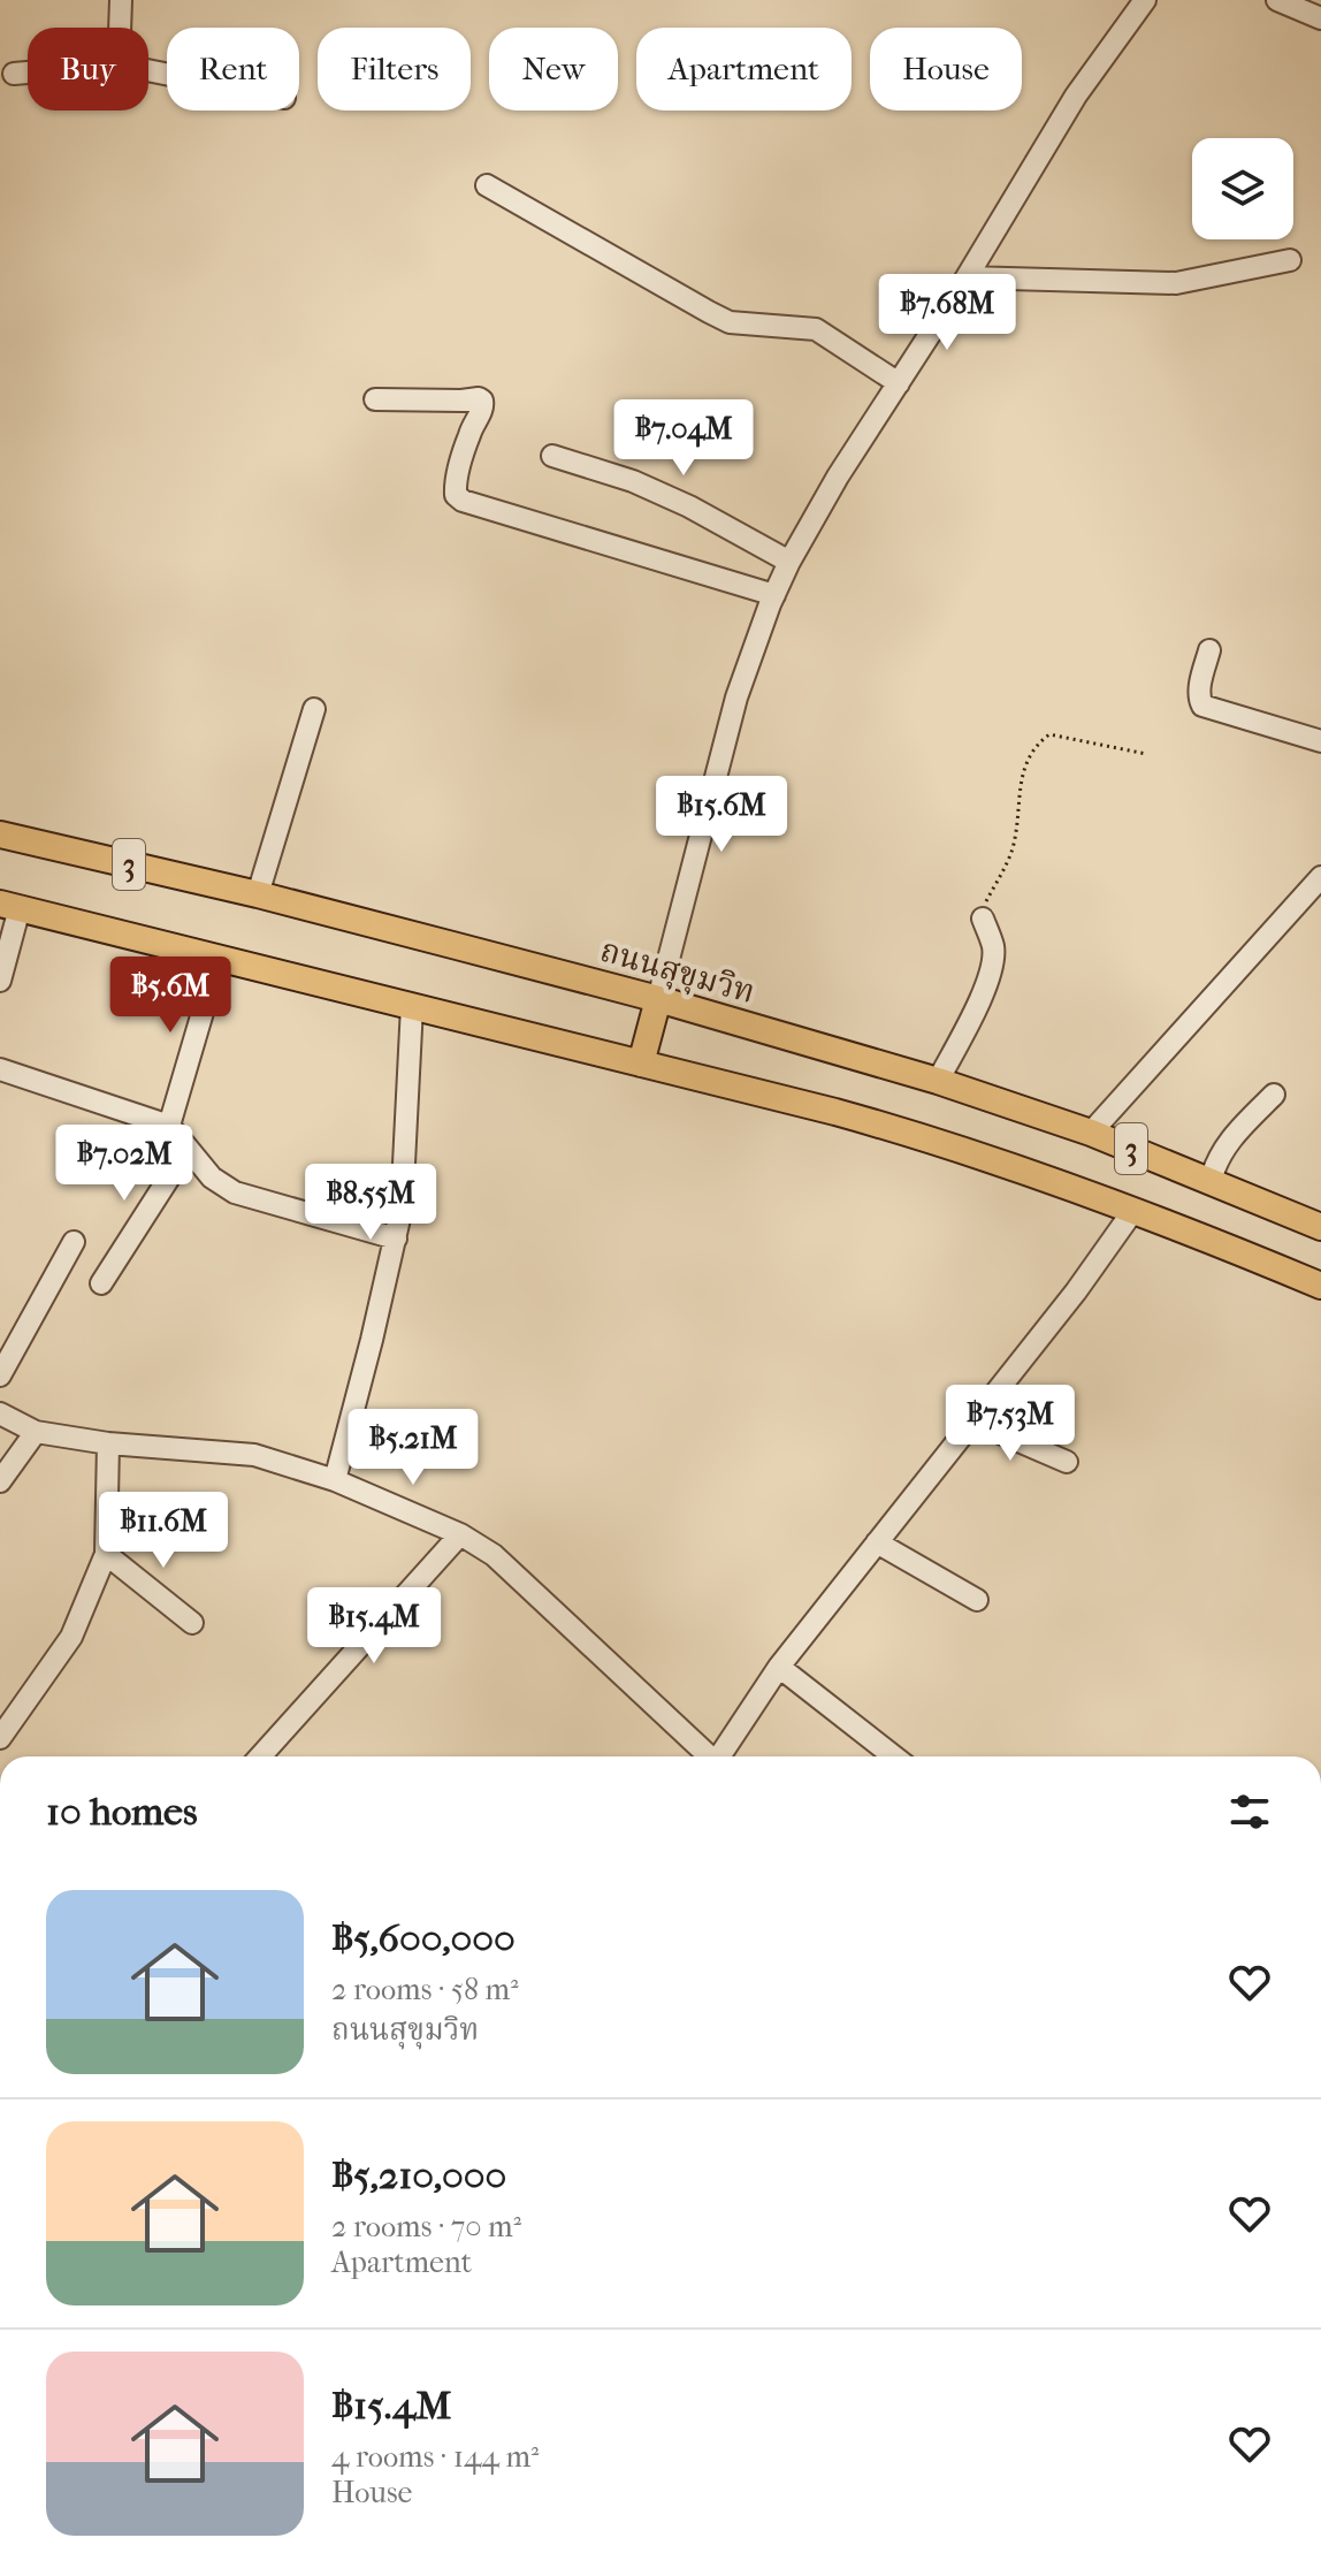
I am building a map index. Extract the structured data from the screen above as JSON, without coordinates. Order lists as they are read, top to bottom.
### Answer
{
  "streets": {
    "main road": ["3", "ถนนสุขุมวิท"]
  },
  "page": {
    "chip": [
      "Buy",
      "Rent",
      "Filters",
      "New",
      "Apartment",
      "House"
    ],
    "price": [
      "฿7.68M",
      "฿7.04M",
      "฿15.6M",
      "฿5.6M",
      "฿7.02M",
      "฿8.55M",
      "฿7.53M",
      "฿5.21M",
      "฿11.6M",
      "฿15.4M"
    ],
    "heading": "10 homes",
    "list": [
      {
        "name": "฿5,600,000",
        "note": "2 rooms · 58 m² · ถนนสุขุมวิท"
      },
      {
        "name": "฿5,210,000",
        "note": "2 rooms · 70 m² · Apartment"
      },
      {
        "name": "฿15.4M",
        "note": "4 rooms · 144 m² · House"
      }
    ]
  }
}
